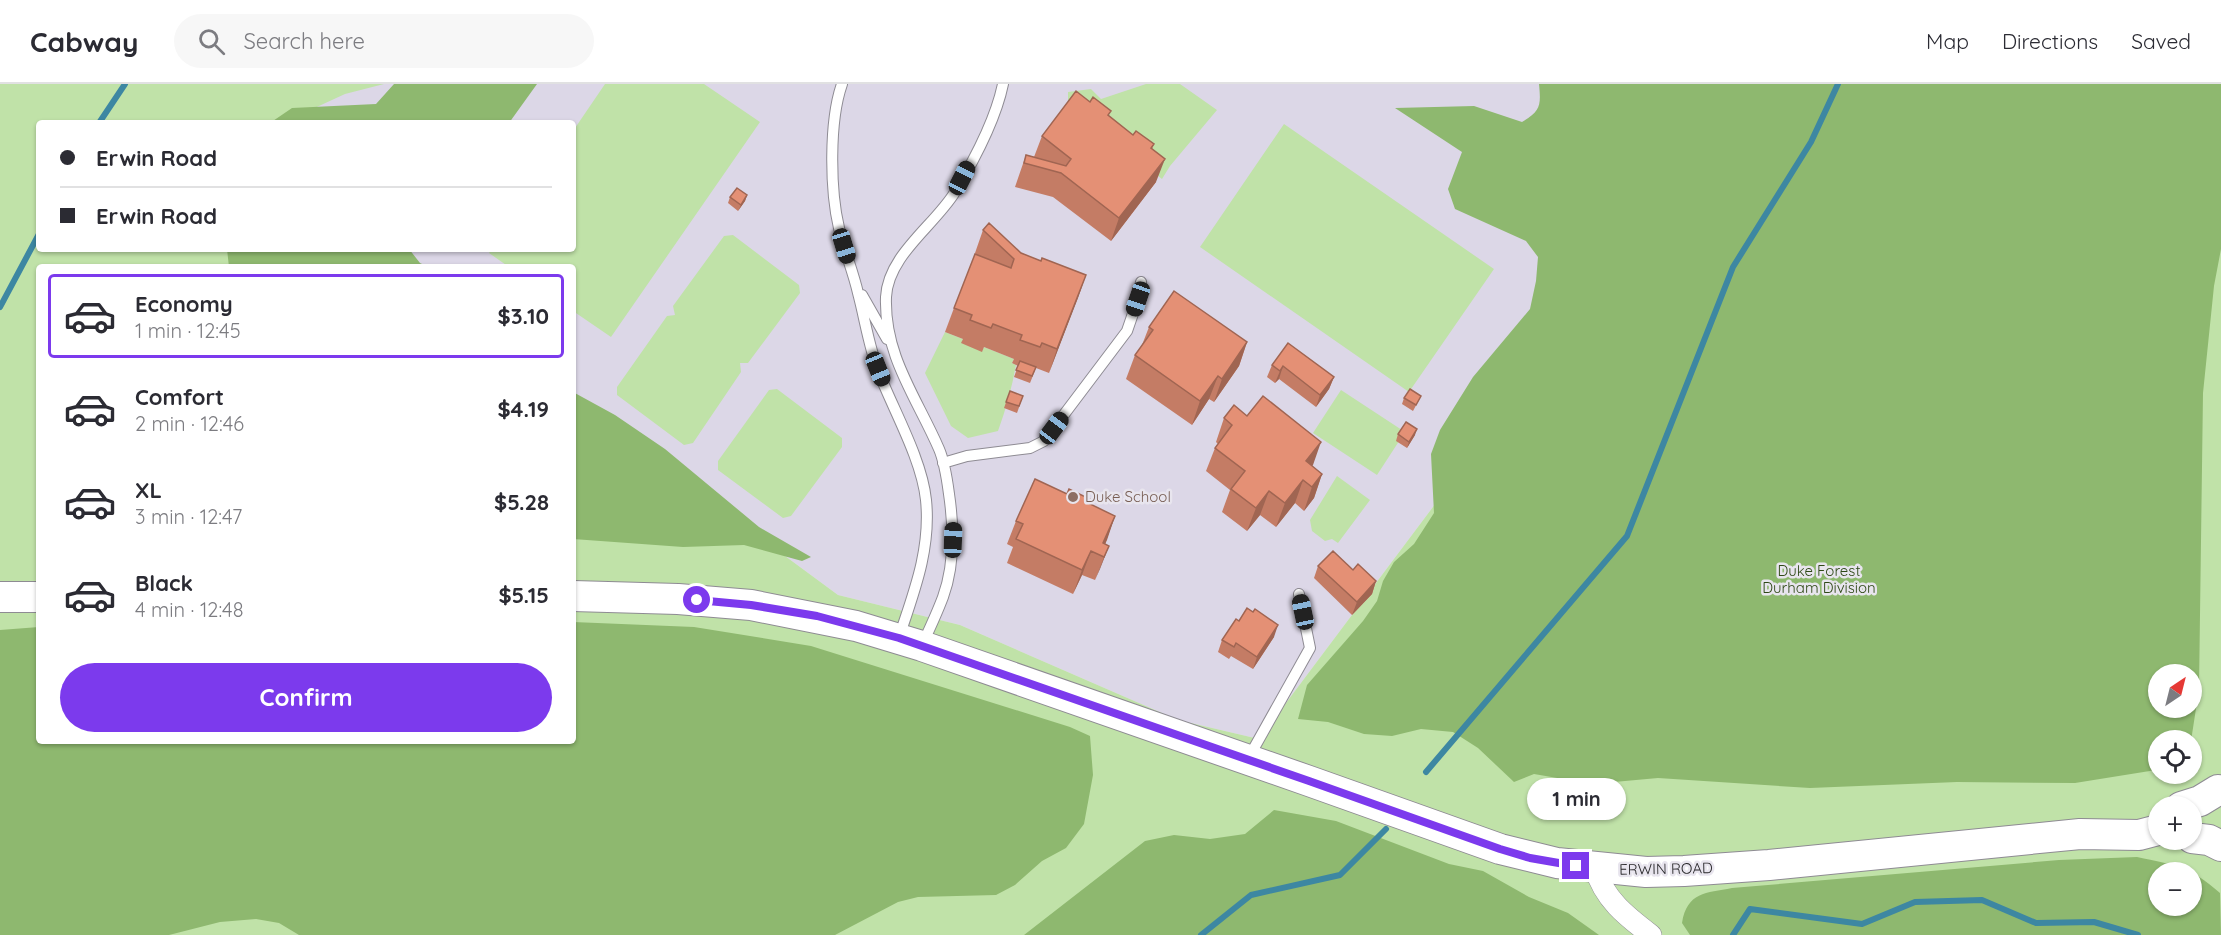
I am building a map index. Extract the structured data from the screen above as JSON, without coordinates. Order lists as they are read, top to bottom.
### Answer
{
  "streets": {
    "main road": ["ERWIN ROAD"]
  },
  "parks": ["Duke Forest Durham Division"],
  "places": ["Duke School"],
  "north": "top right",
  "page": {
    "header": "Cabway",
    "search": "Search here",
    "nav": ["Map", "Directions", "Saved"],
    "banner": ["Erwin Road", "Erwin Road"],
    "list": [
      {
        "name": "Economy",
        "note": "1 min · 12:45",
        "value": "$3.10"
      },
      {
        "name": "Comfort",
        "note": "2 min · 12:46",
        "value": "$4.19"
      },
      {
        "name": "XL",
        "note": "3 min · 12:47",
        "value": "$5.28"
      },
      {
        "name": "Black",
        "note": "4 min · 12:48",
        "value": "$5.15"
      }
    ],
    "buttons": "Confirm",
    "map_buttons": ["+", "−"],
    "bubble": "1 min"
  }
}
